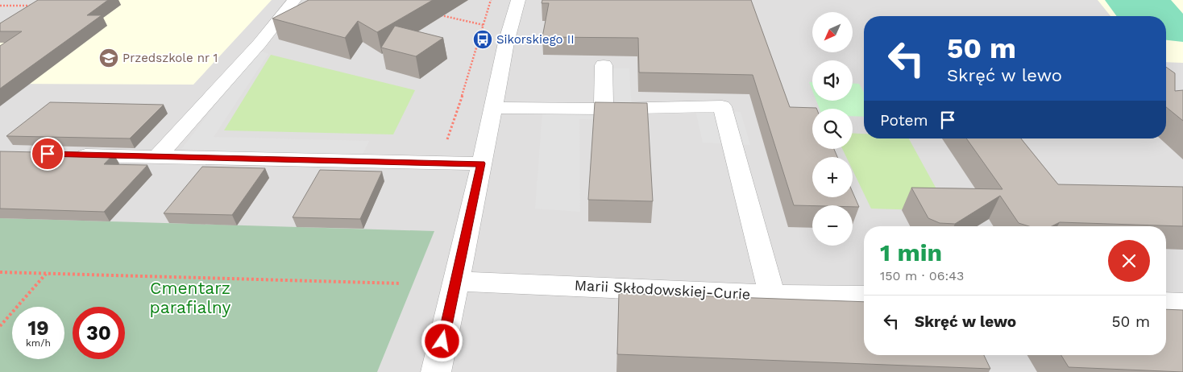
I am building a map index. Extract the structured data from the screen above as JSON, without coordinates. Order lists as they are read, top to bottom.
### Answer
{
  "streets": {
    "street": ["Marii Skłodowskiej-Curie"]
  },
  "parks": ["Cmentarz parafialny"],
  "places": {
    "bus stop": ["Sikorskiego II"],
    "school or university": ["Przedszkole nr 1"]
  },
  "north": "bottom left",
  "page": {
    "map_buttons": ["+", "−"],
    "turn": ["50 m", "Skręć w lewo"],
    "then": "Potem",
    "heading": ["1 min", "150 m · 06:43"],
    "list": [
      {
        "name": "Skręć w lewo",
        "value": "50 m"
      }
    ],
    "speed": "19 km/h",
    "limit": "30"
  }
}
